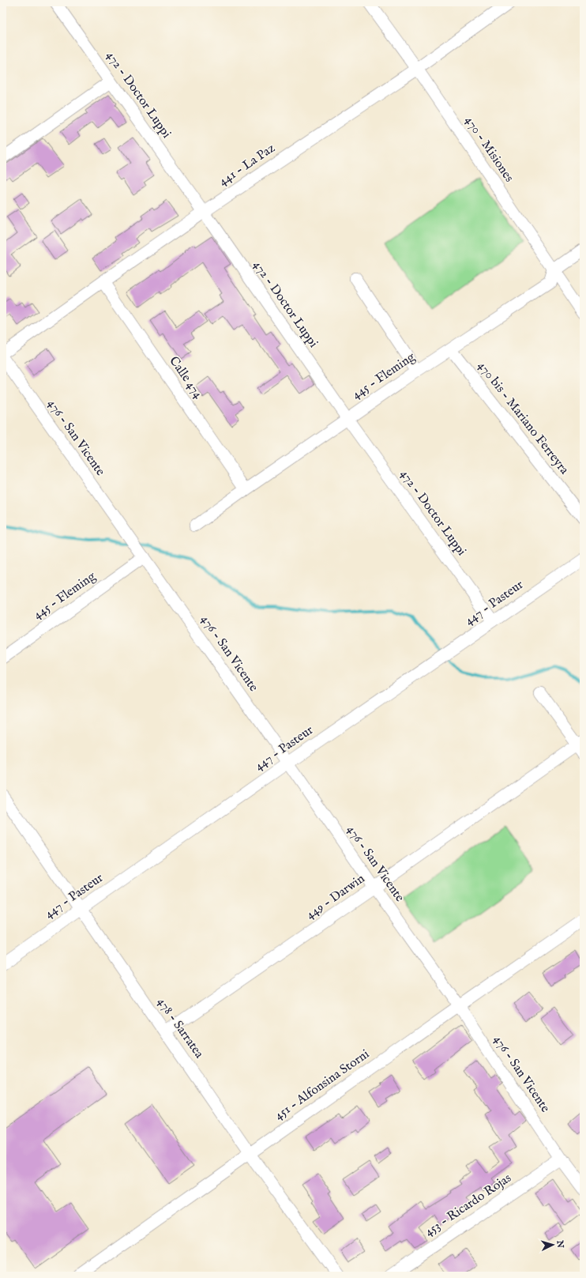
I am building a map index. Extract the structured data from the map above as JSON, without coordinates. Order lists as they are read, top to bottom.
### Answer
{
  "streets": {
    "street": [
      "472 - Doctor Luppi",
      "470 - Misiones",
      "441 - La Paz",
      "445 - Fleming",
      "Calle 474",
      "470 bis - Mariano Ferreyra",
      "476 - San Vicente",
      "447 - Pasteur",
      "449 - Darwin",
      "478 - Sarratea",
      "451 - Alfonsina Storni",
      "453 - Ricardo Rojas"
    ]
  },
  "crossings": [
    ["472 - Doctor Luppi", "441 - La Paz"],
    ["472 - Doctor Luppi", "445 - Fleming"],
    ["472 - Doctor Luppi", "447 - Pasteur"],
    ["470 - Misiones", "441 - La Paz"],
    ["470 - Misiones", "445 - Fleming"],
    ["441 - La Paz", "Calle 474"],
    ["445 - Fleming", "Calle 474"],
    ["445 - Fleming", "470 bis - Mariano Ferreyra"],
    ["445 - Fleming", "476 - San Vicente"],
    ["476 - San Vicente", "447 - Pasteur"],
    ["476 - San Vicente", "449 - Darwin"],
    ["476 - San Vicente", "451 - Alfonsina Storni"],
    ["476 - San Vicente", "453 - Ricardo Rojas"],
    ["447 - Pasteur", "478 - Sarratea"],
    ["449 - Darwin", "478 - Sarratea"],
    ["478 - Sarratea", "451 - Alfonsina Storni"]
  ],
  "north": "right"
}
